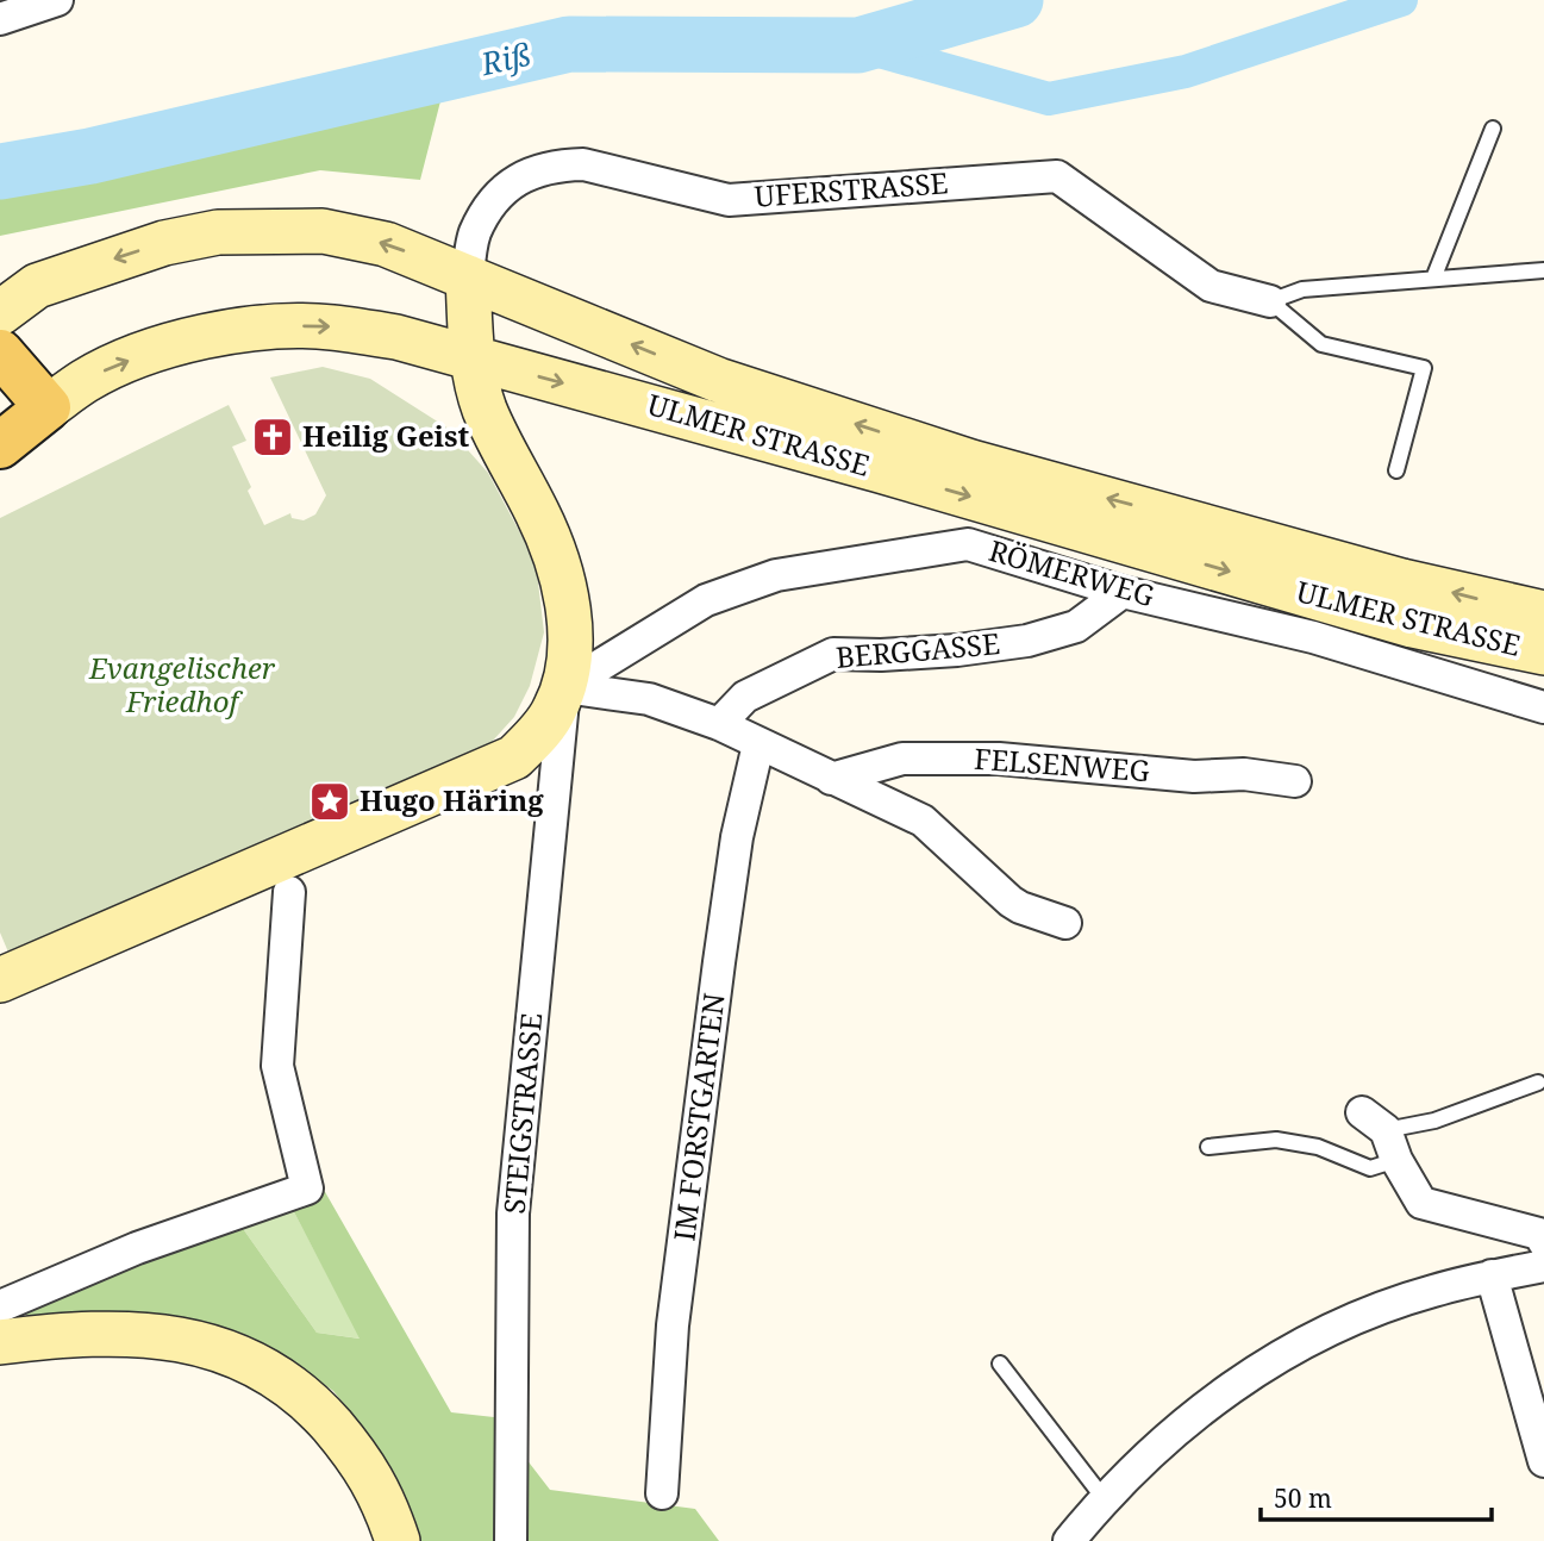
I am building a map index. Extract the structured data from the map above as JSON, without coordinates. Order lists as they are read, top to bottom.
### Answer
{
  "streets": {
    "main road": ["ULMER STRASSE"],
    "street": [
      "UFERSTRASSE",
      "RÖMERWEG",
      "BERGGASSE",
      "FELSENWEG",
      "STEIGSTRASSE",
      "IM FORSTGARTEN"
    ]
  },
  "crossings": [
    ["UFERSTRASSE", "ULMER STRASSE"],
    ["RÖMERWEG", "BERGGASSE"],
    ["RÖMERWEG", "STEIGSTRASSE"]
  ],
  "water": ["Riß"],
  "parks": ["Evangelischer Friedhof"],
  "places": {
    "church": ["Heilig Geist"],
    "place": ["Hugo Häring"]
  },
  "scale_bar": "50 m"
}
